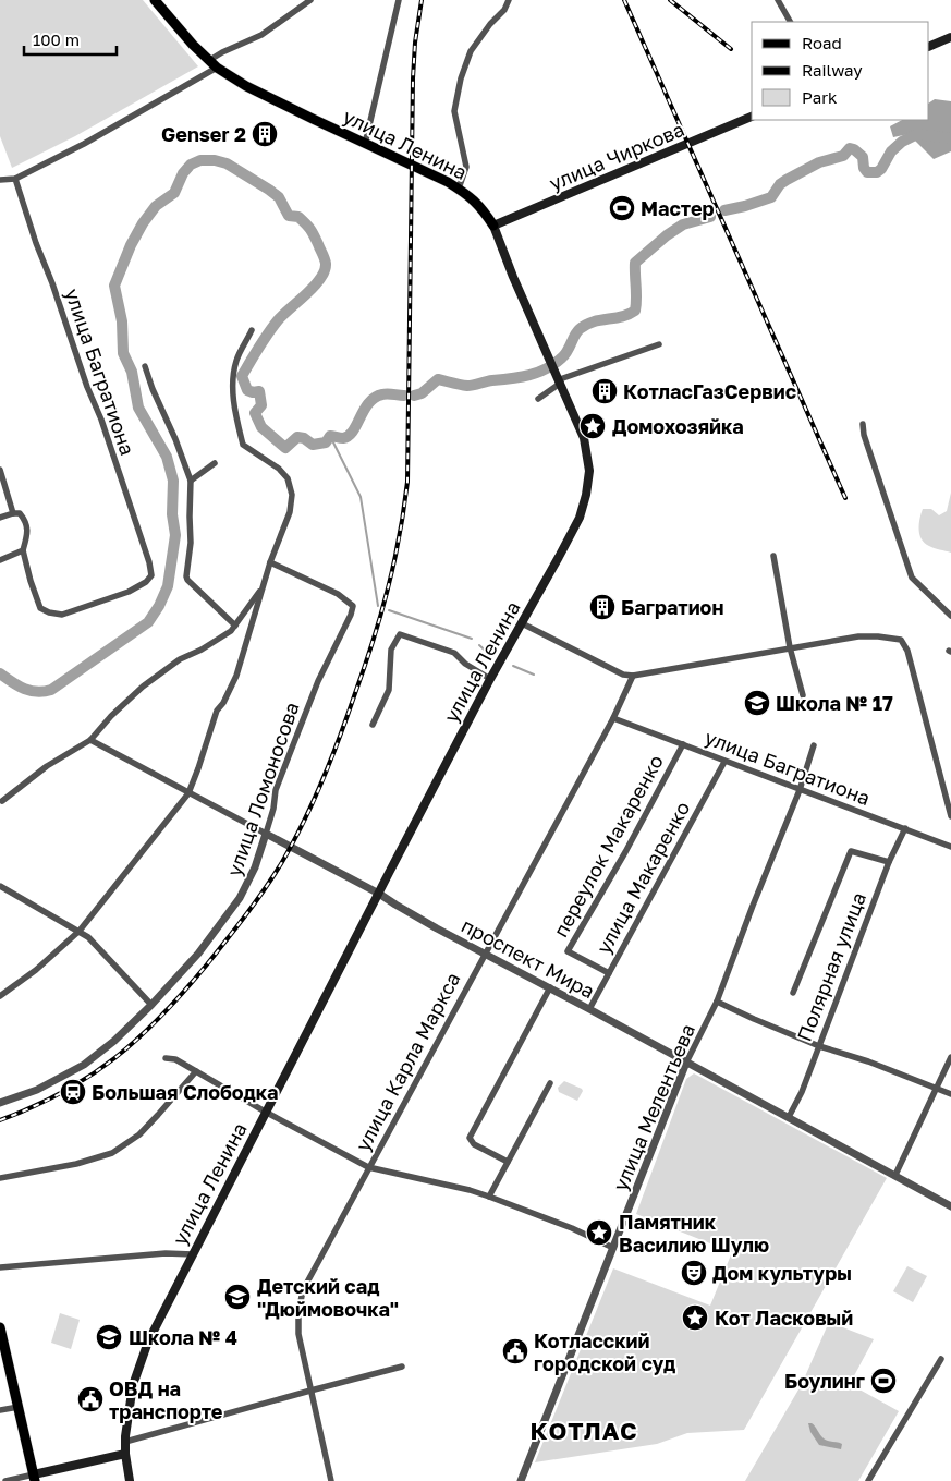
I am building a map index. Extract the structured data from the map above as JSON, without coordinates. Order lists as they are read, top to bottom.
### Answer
{
  "streets": {
    "main road": ["улица Ленина", "улица Чиркова"],
    "street": [
      "улица Багратиона",
      "улица Ломоносова",
      "переулок Макаренко",
      "улица Макаренко",
      "проспект Мира",
      "Полярная улица",
      "улица Карла Маркса",
      "улица Мелентьева"
    ]
  },
  "crossings": [
    ["улица Ленина", "улица Чиркова"],
    ["улица Ленина", "проспект Мира"],
    ["улица Багратиона", "переулок Макаренко"],
    ["улица Багратиона", "улица Макаренко"],
    ["улица Багратиона", "Полярная улица"],
    ["улица Багратиона", "улица Карла Маркса"],
    ["улица Багратиона", "улица Мелентьева"],
    ["улица Ломоносова", "проспект Мира"],
    ["переулок Макаренко", "улица Макаренко"],
    ["улица Макаренко", "проспект Мира"],
    ["проспект Мира", "Полярная улица"],
    ["проспект Мира", "улица Карла Маркса"],
    ["проспект Мира", "улица Мелентьева"]
  ],
  "districts": ["КОТЛАС"],
  "places": {
    "building": ["Genser 2", "КотласГазСервис", "Багратион"],
    "sports": ["Мастер", "Боулинг"],
    "place": ["Домохозяйка", "Памятник Василию Шулю", "Кот Ласковый"],
    "school or university": ["Школа № 17", "Детский сад \"Дюймовочка\"", "Школа № 4"],
    "station": ["Большая Слободка"],
    "theatre": ["Дом культуры"],
    "public building": ["Котласский городской суд", "ОВД на транспорте"]
  },
  "legend": ["Road", "Railway", "Park"],
  "scale_bar": "100 m"
}
